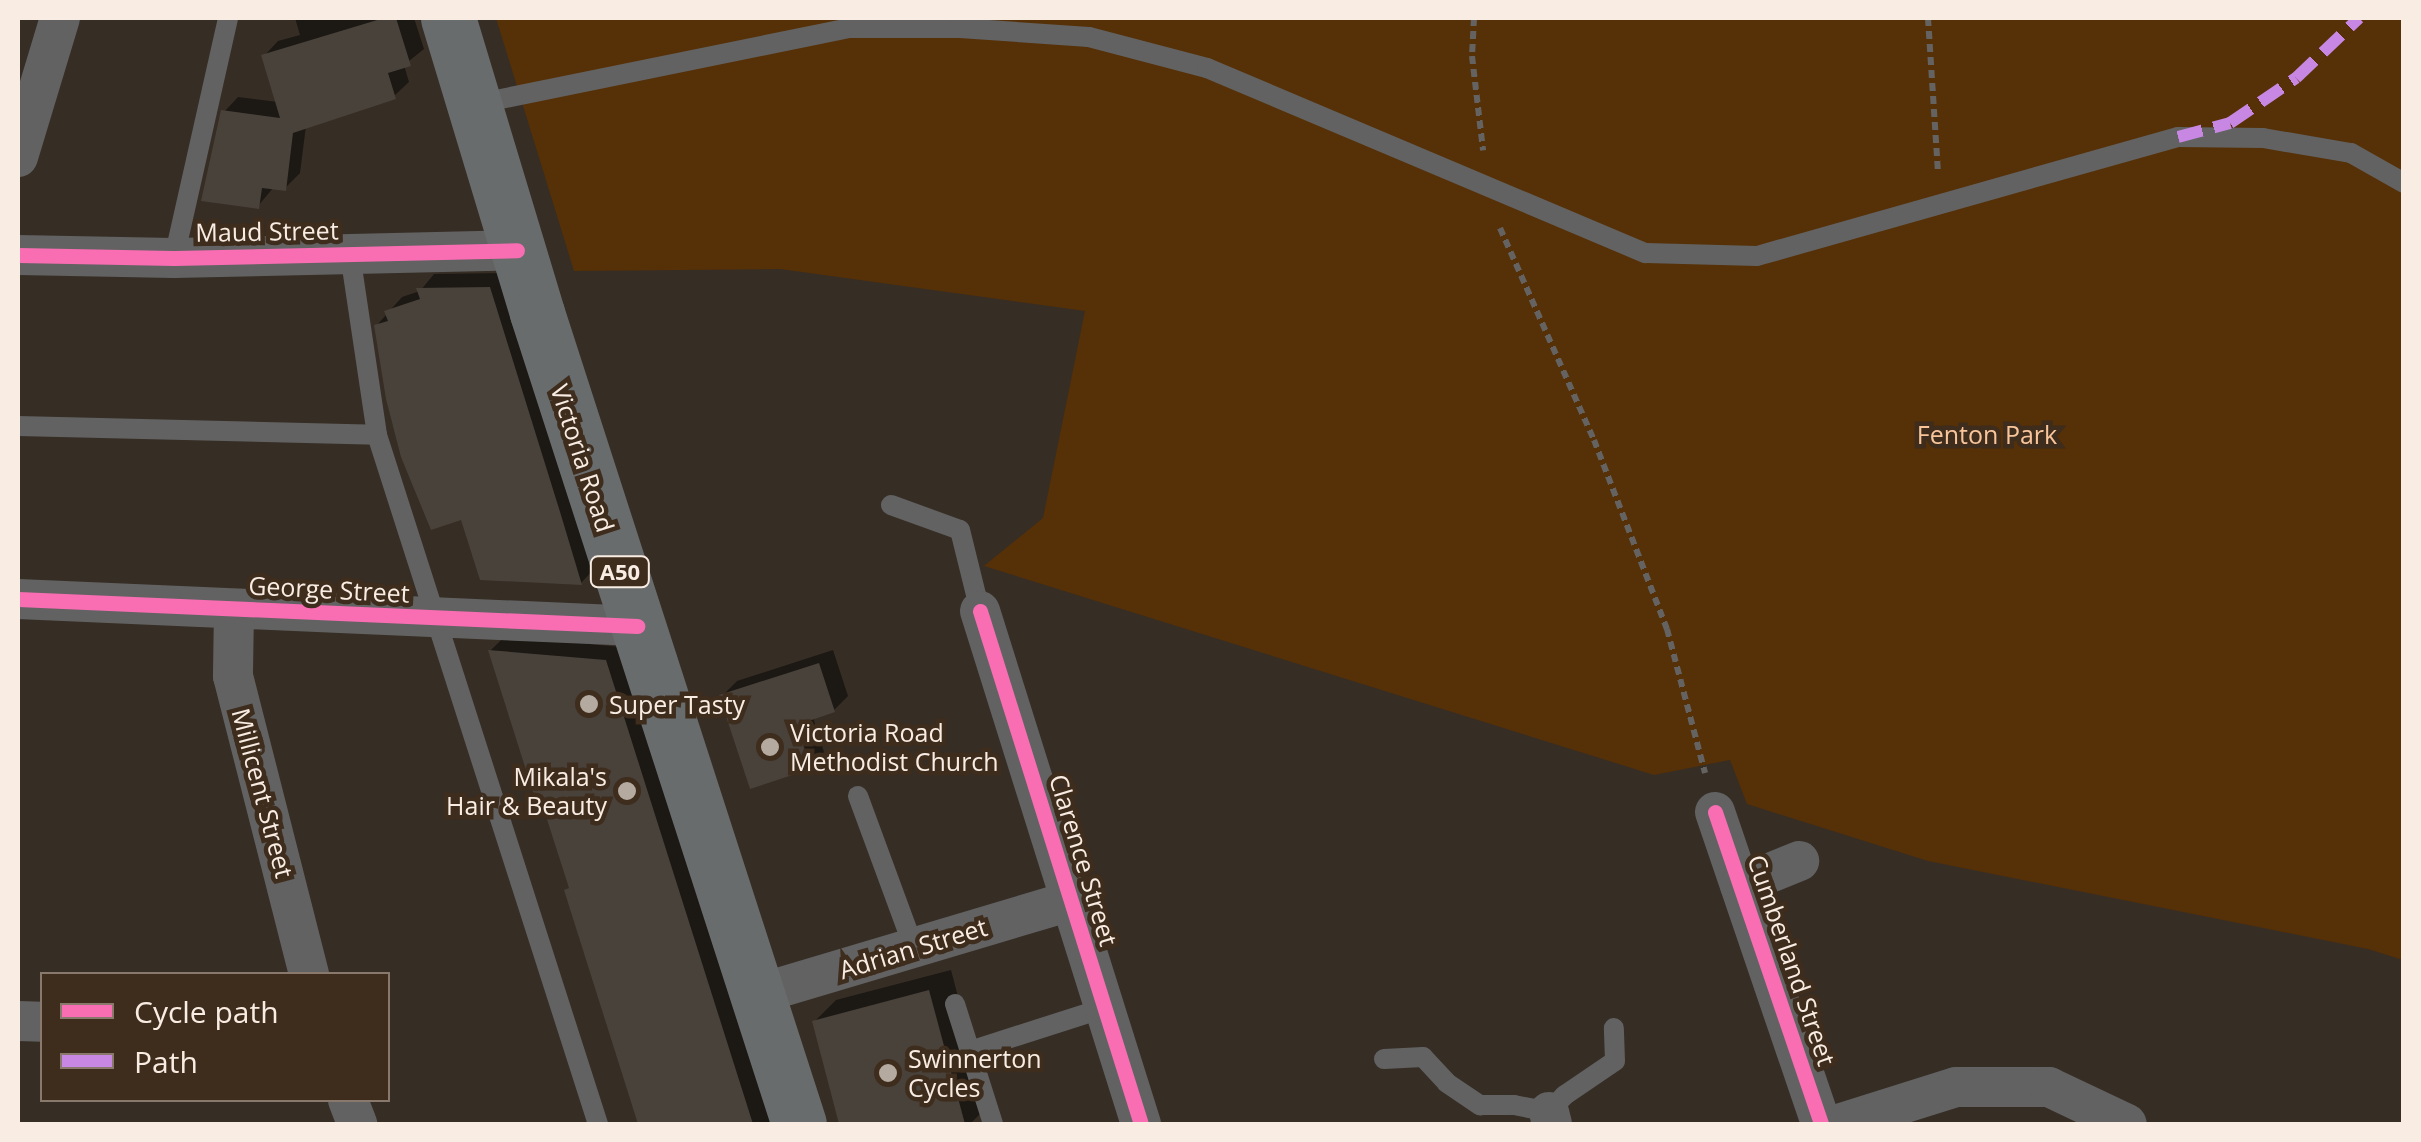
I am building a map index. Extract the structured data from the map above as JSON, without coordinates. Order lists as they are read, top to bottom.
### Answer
{
  "streets": {
    "main road": ["Victoria Road", "A50"],
    "street": [
      "Maud Street",
      "George Street",
      "Millicent Street",
      "Clarence Street",
      "Adrian Street",
      "Cumberland Street"
    ]
  },
  "crossings": [
    ["Maud Street", "Victoria Road"],
    ["Victoria Road", "George Street"],
    ["Victoria Road", "Adrian Street"],
    ["George Street", "Millicent Street"],
    ["Clarence Street", "Adrian Street"]
  ],
  "parks": ["Fenton Park"],
  "places": [
    "Super Tasty",
    "Victoria Road Methodist Church",
    "Mikala's Hair & Beauty",
    "Swinnerton Cycles"
  ],
  "legend": ["Cycle path", "Path"]
}
